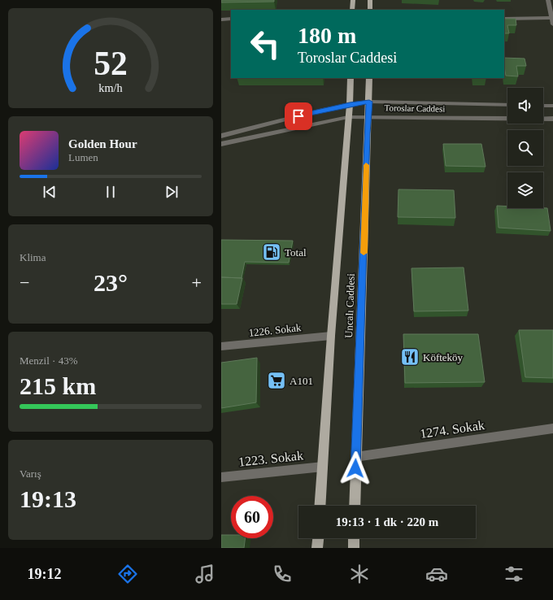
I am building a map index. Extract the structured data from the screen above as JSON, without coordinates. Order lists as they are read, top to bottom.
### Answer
{
  "streets": {
    "main road": ["Uncalı Caddesi"],
    "street": [
      "Toroslar Caddesi",
      "1226. Sokak",
      "1274. Sokak",
      "1223. Sokak"
    ]
  },
  "crossings": [
    ["Toroslar Caddesi", "Uncalı Caddesi"],
    ["Uncalı Caddesi", "1226. Sokak"],
    ["Uncalı Caddesi", "1274. Sokak"],
    ["Uncalı Caddesi", "1223. Sokak"]
  ],
  "places": {
    "fuel station": ["Total"],
    "restaurant": ["Köfteköy"],
    "supermarket": ["A101"]
  },
  "page": {
    "turn": ["180 m", "Toroslar Caddesi"],
    "song": ["Golden Hour", "Lumen"],
    "tile": [
      "Klima",
      ["Menzil · 43%", "215 km"],
      ["Varış", "19:13"]
    ],
    "heat": ["−", "23°", "+"],
    "limit": "60",
    "trip": "19:13 · 1 dk · 220 m",
    "tabs": "19:12",
    "gauge": ["52", "km/h"]
  }
}
